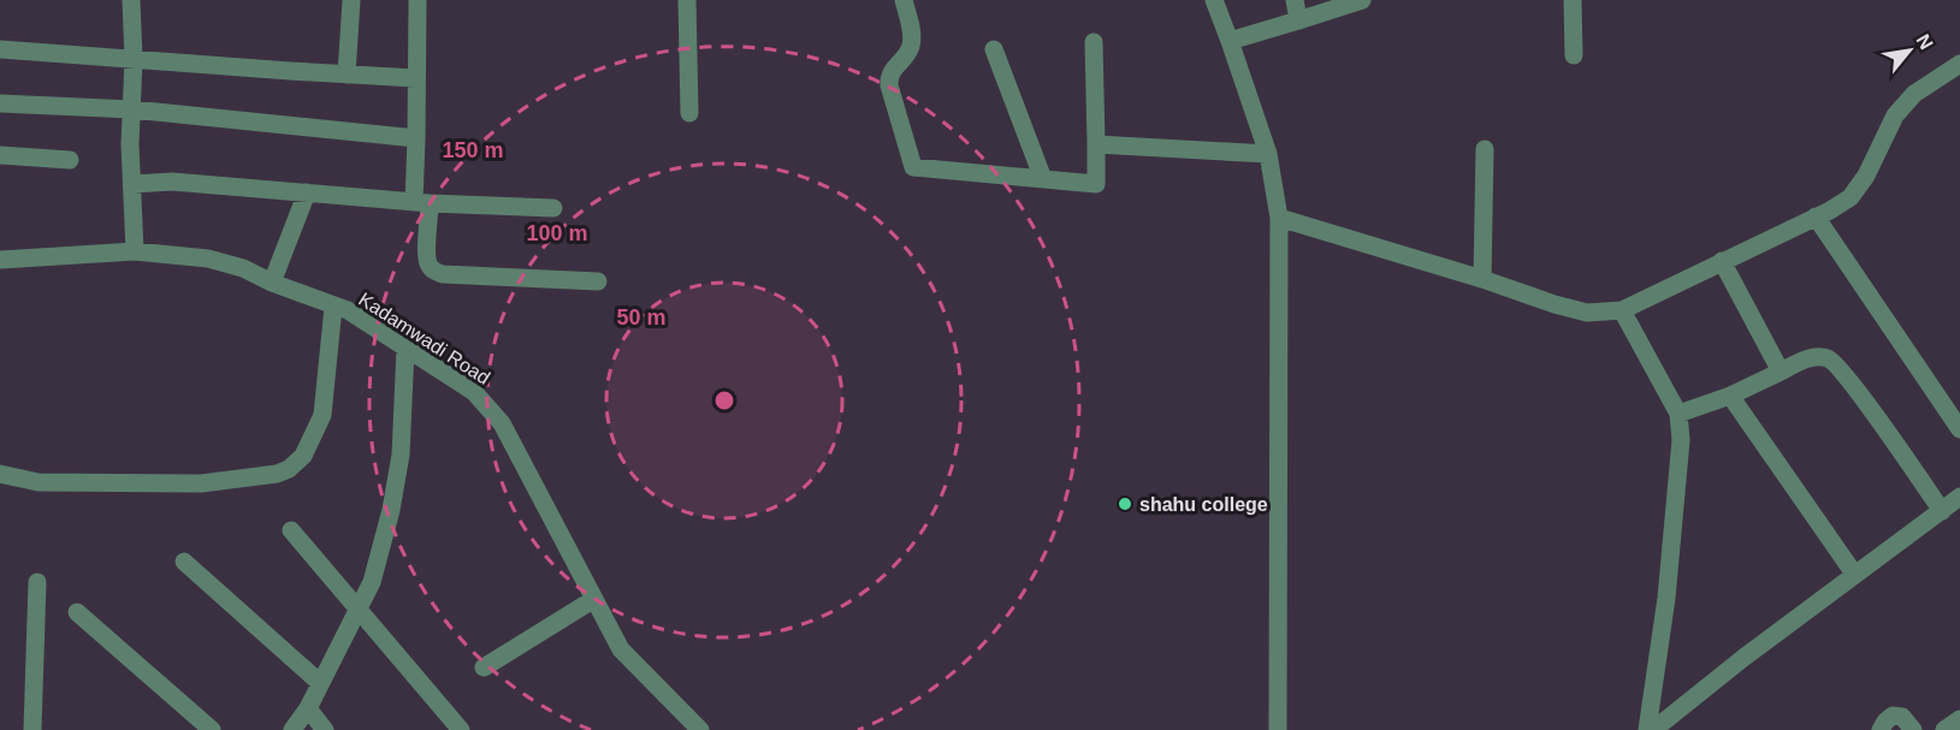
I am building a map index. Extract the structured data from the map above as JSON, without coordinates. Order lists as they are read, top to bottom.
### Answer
{
  "streets": {
    "street": ["Kadamwadi Road"]
  },
  "places": ["shahu college"],
  "north": "top right",
  "rings": ["150 m", "100 m", "50 m"]
}
